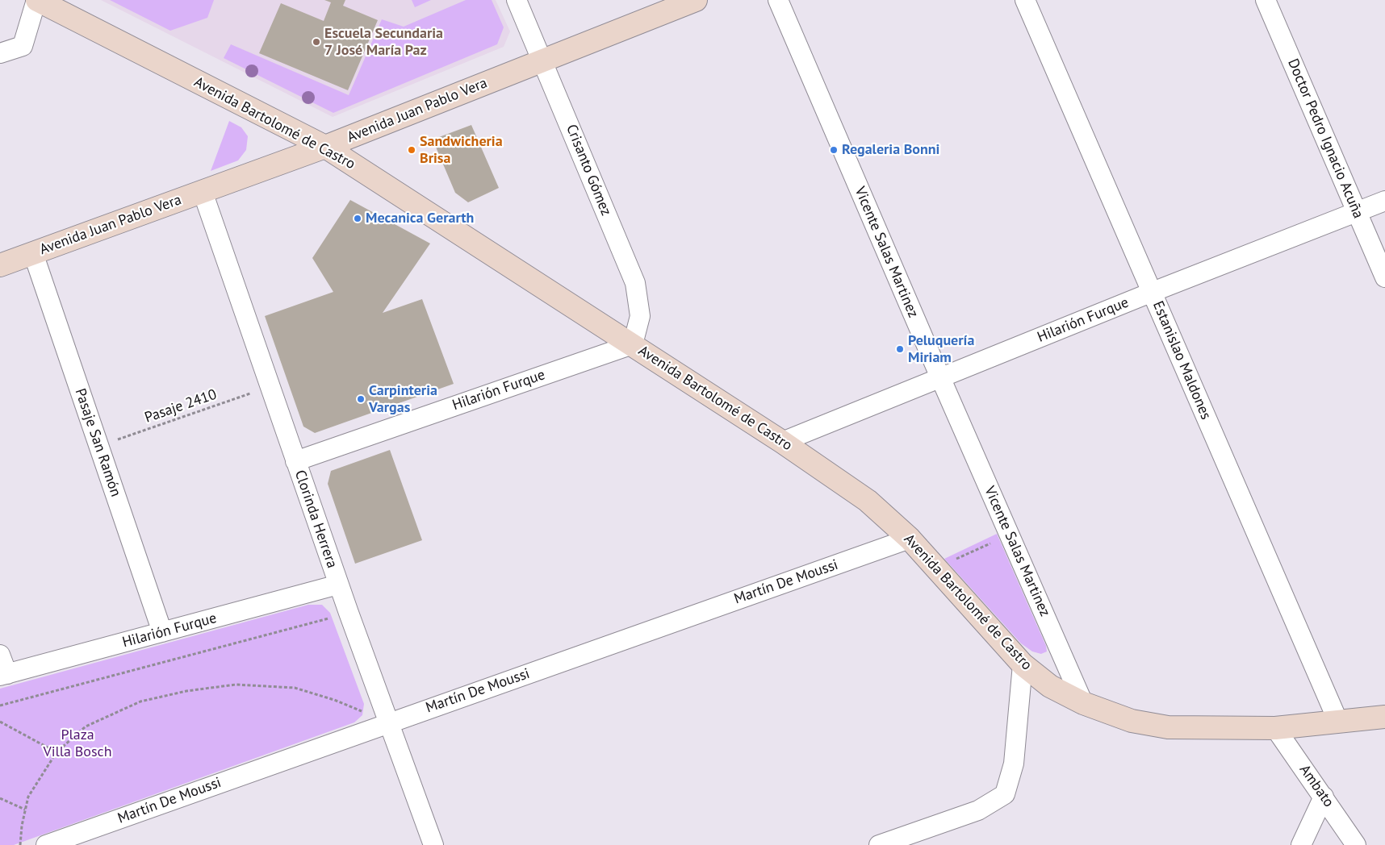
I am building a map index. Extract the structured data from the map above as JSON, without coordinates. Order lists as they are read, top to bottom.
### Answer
{
  "streets": {
    "main road": ["Avenida Juan Pablo Vera", "Avenida Bartolomé de Castro"],
    "street": [
      "Doctor Pedro Ignacio Acuña",
      "Crisanto Gómez",
      "Vicente Salas Martinez",
      "Hilarión Furque",
      "Estanislao Maldones",
      "Pasaje San Ramón",
      "Clorinda Herrera",
      "Martín De Moussi",
      "Ambato"
    ],
    "path": ["Pasaje 2410"]
  },
  "crossings": [
    ["Avenida Juan Pablo Vera", "Avenida Bartolomé de Castro"],
    ["Avenida Juan Pablo Vera", "Crisanto Gómez"],
    ["Avenida Juan Pablo Vera", "Pasaje San Ramón"],
    ["Avenida Juan Pablo Vera", "Clorinda Herrera"],
    ["Avenida Bartolomé de Castro", "Crisanto Gómez"],
    ["Avenida Bartolomé de Castro", "Vicente Salas Martinez"],
    ["Avenida Bartolomé de Castro", "Hilarión Furque"],
    ["Avenida Bartolomé de Castro", "Estanislao Maldones"],
    ["Avenida Bartolomé de Castro", "Martín De Moussi"],
    ["Avenida Bartolomé de Castro", "Ambato"],
    ["Doctor Pedro Ignacio Acuña", "Hilarión Furque"],
    ["Crisanto Gómez", "Hilarión Furque"],
    ["Vicente Salas Martinez", "Hilarión Furque"],
    ["Hilarión Furque", "Estanislao Maldones"],
    ["Hilarión Furque", "Pasaje San Ramón"],
    ["Hilarión Furque", "Clorinda Herrera"],
    ["Pasaje 2410", "Pasaje San Ramón"],
    ["Pasaje 2410", "Clorinda Herrera"],
    ["Clorinda Herrera", "Martín De Moussi"]
  ],
  "parks": ["Plaza Villa Bosch"],
  "places": [
    "Escuela Secundaria 7 José María Paz",
    "Sandwicheria Brisa",
    "Regaleria Bonni",
    "Mecanica Gerarth",
    "Peluquería Miriam",
    "Carpinteria Vargas"
  ]
}
